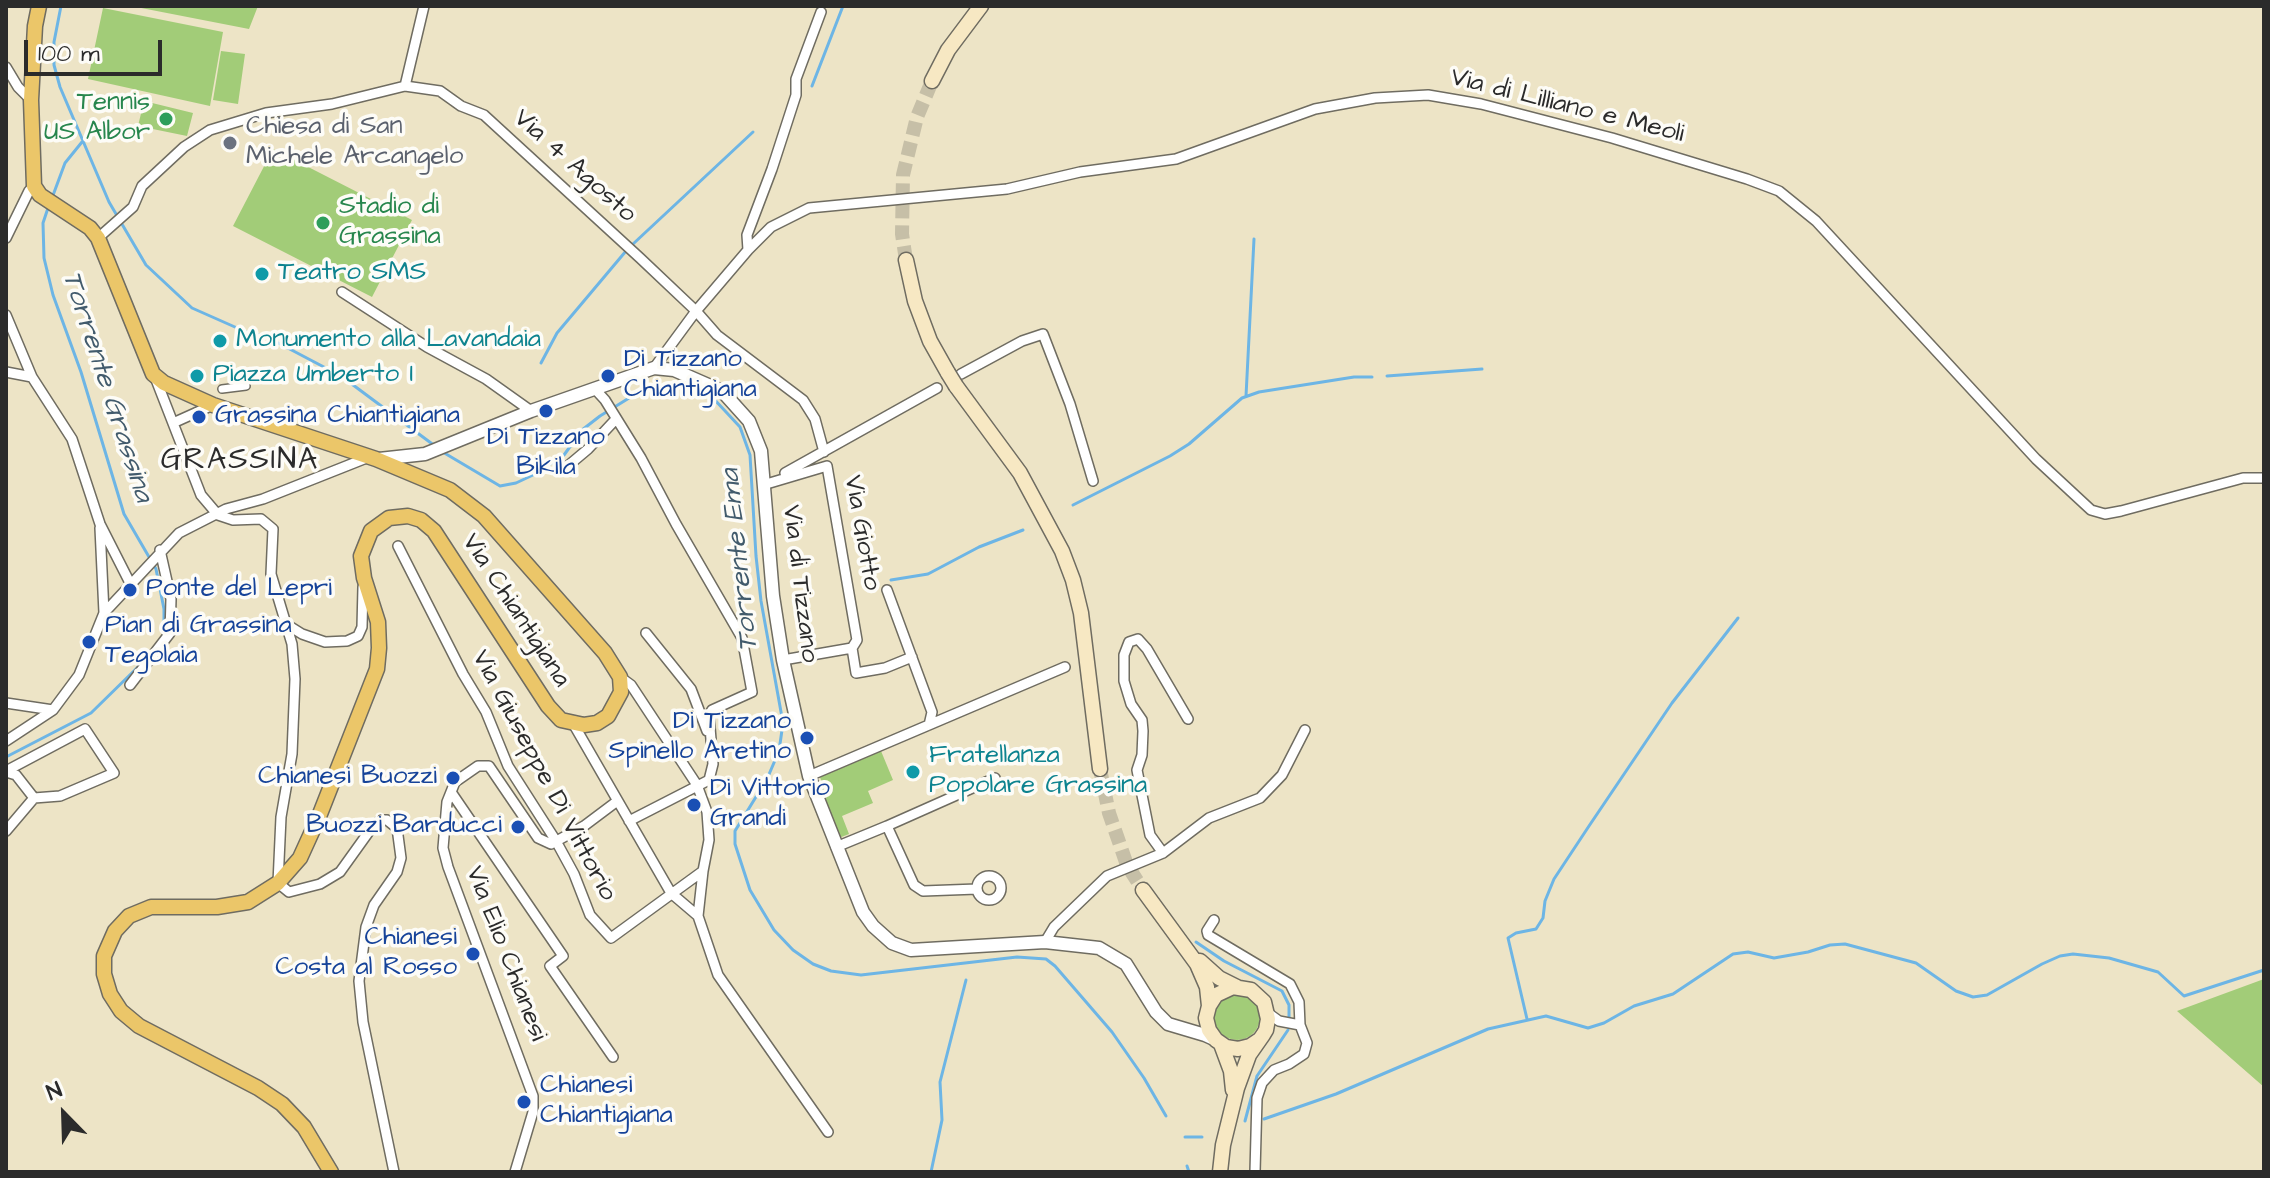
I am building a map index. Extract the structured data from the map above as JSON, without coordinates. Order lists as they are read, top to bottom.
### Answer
{
  "streets": {
    "main road": ["Via di Tizzano", "Via Chiantigiana"],
    "street": [
      "Via di Lilliano e Meoli",
      "Via 4 Agosto",
      "Via Giotto",
      "Via Giuseppe Di Vittorio",
      "Via Elio Chianesi"
    ]
  },
  "crossings": [
    ["Via di Lilliano e Meoli", "Via 4 Agosto"],
    ["Via di Lilliano e Meoli", "Via di Tizzano"],
    ["Via Giotto", "Via di Tizzano"]
  ],
  "districts": ["GRASSINA"],
  "water": ["Torrente Grassina", "Torrente Ema"],
  "places": [
    "Tennis US Albor",
    "Chiesa di San Michele Arcangelo",
    "Stadio di Grassina",
    "Teatro SMS",
    "Monumento alla Lavandaia",
    "Piazza Umberto I",
    "Di Tizzano Chiantigiana",
    "Di Tizzano Bikila",
    "Grassina Chiantigiana",
    "Ponte del Lepri",
    "Pian di Grassina Tegolaia",
    "Di Tizzano Spinello Aretino",
    "Fratellanza Popolare Grassina",
    "Chianesi Buozzi",
    "Di Vittorio Grandi",
    "Buozzi Barducci",
    "Chianesi Costa al Rosso",
    "Chianesi Chiantigiana"
  ],
  "scale_bar": "100 m",
  "north": "top left"
}
